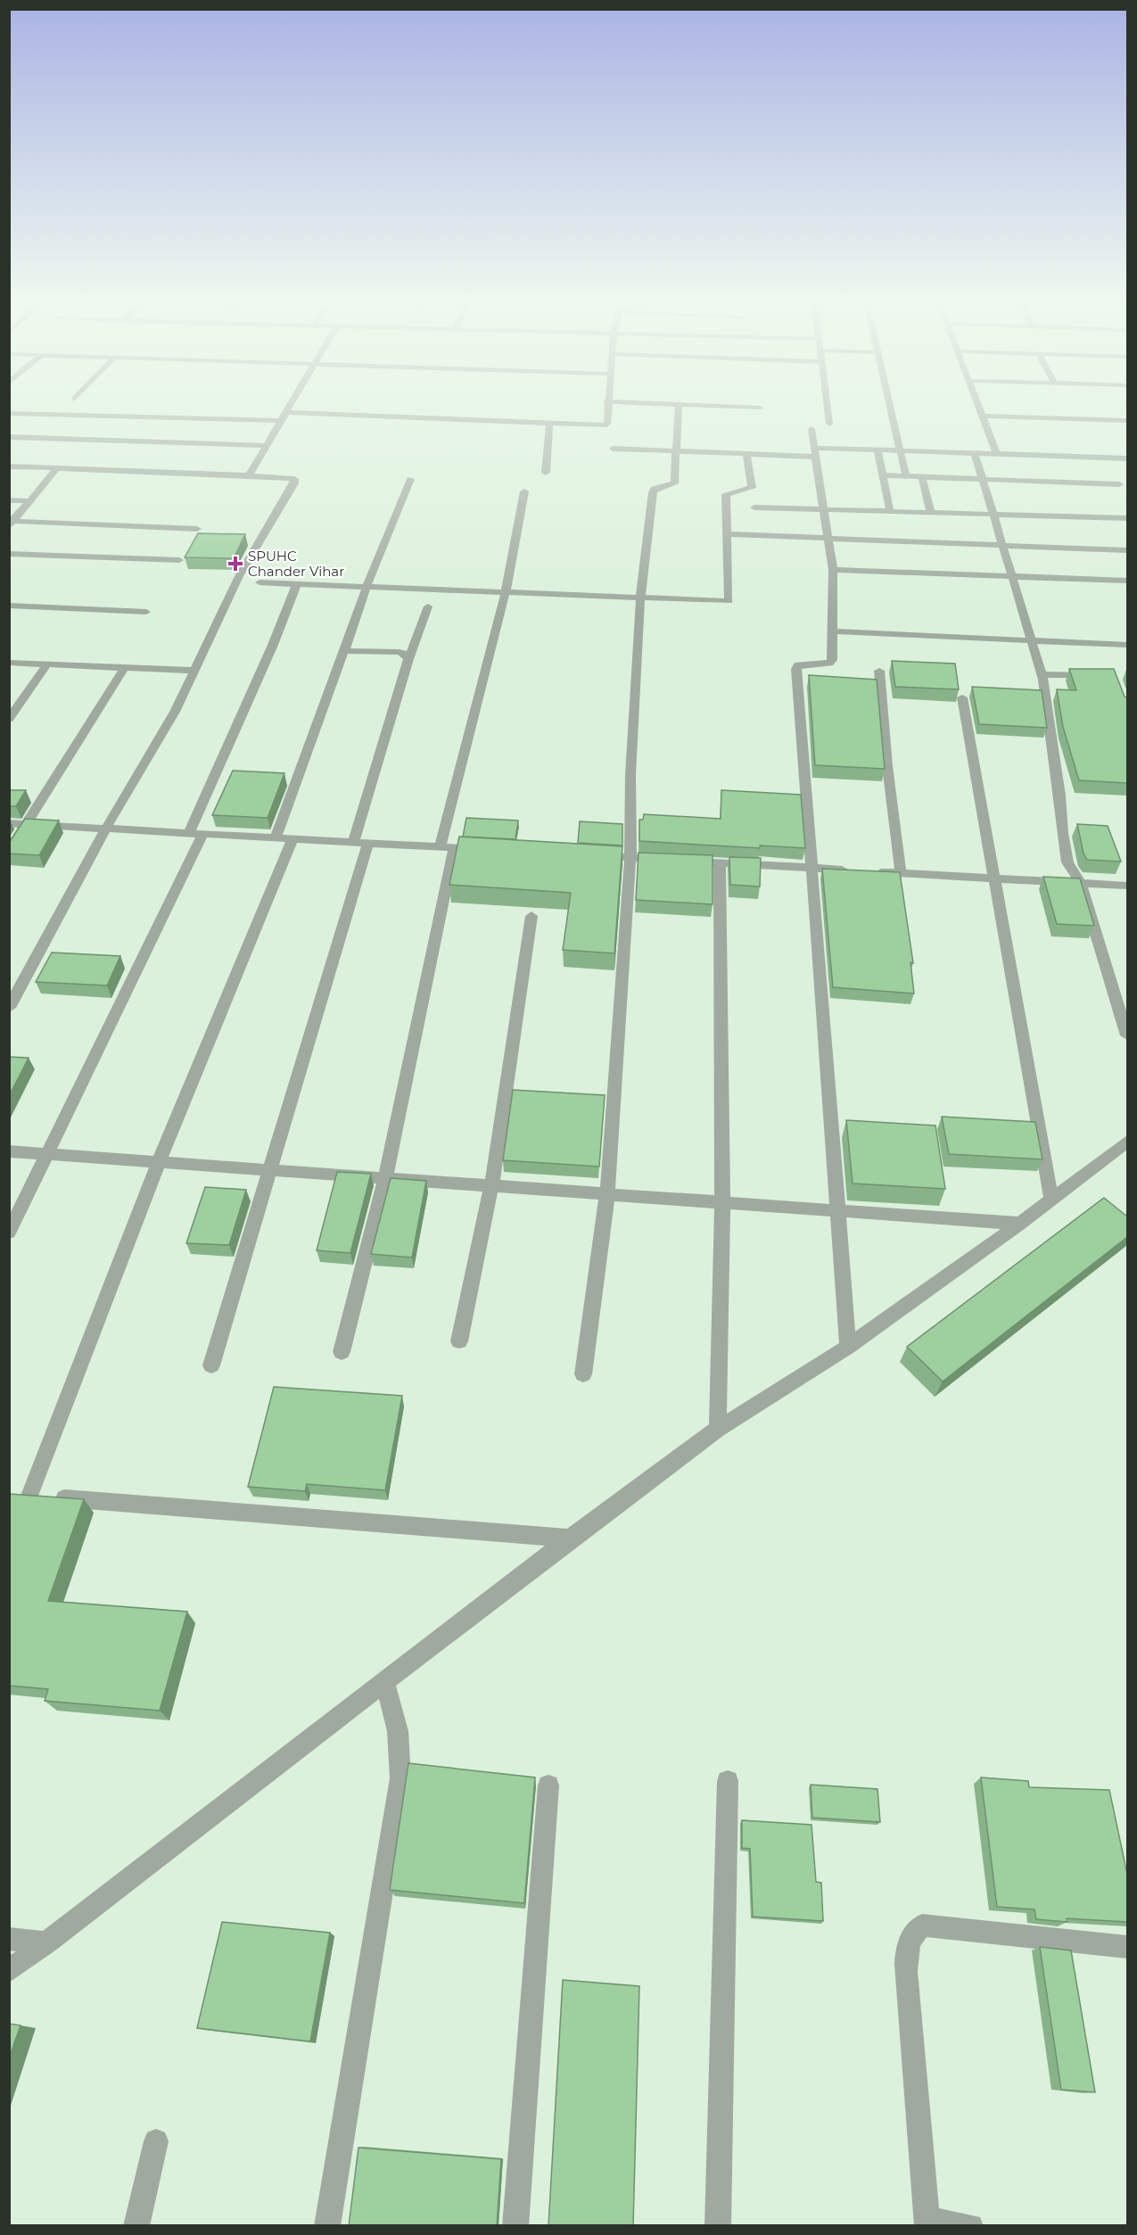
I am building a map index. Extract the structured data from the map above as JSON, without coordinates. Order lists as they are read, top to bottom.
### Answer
{
  "places": {
    "health": ["SPUHC Chander Vihar"]
  }
}
